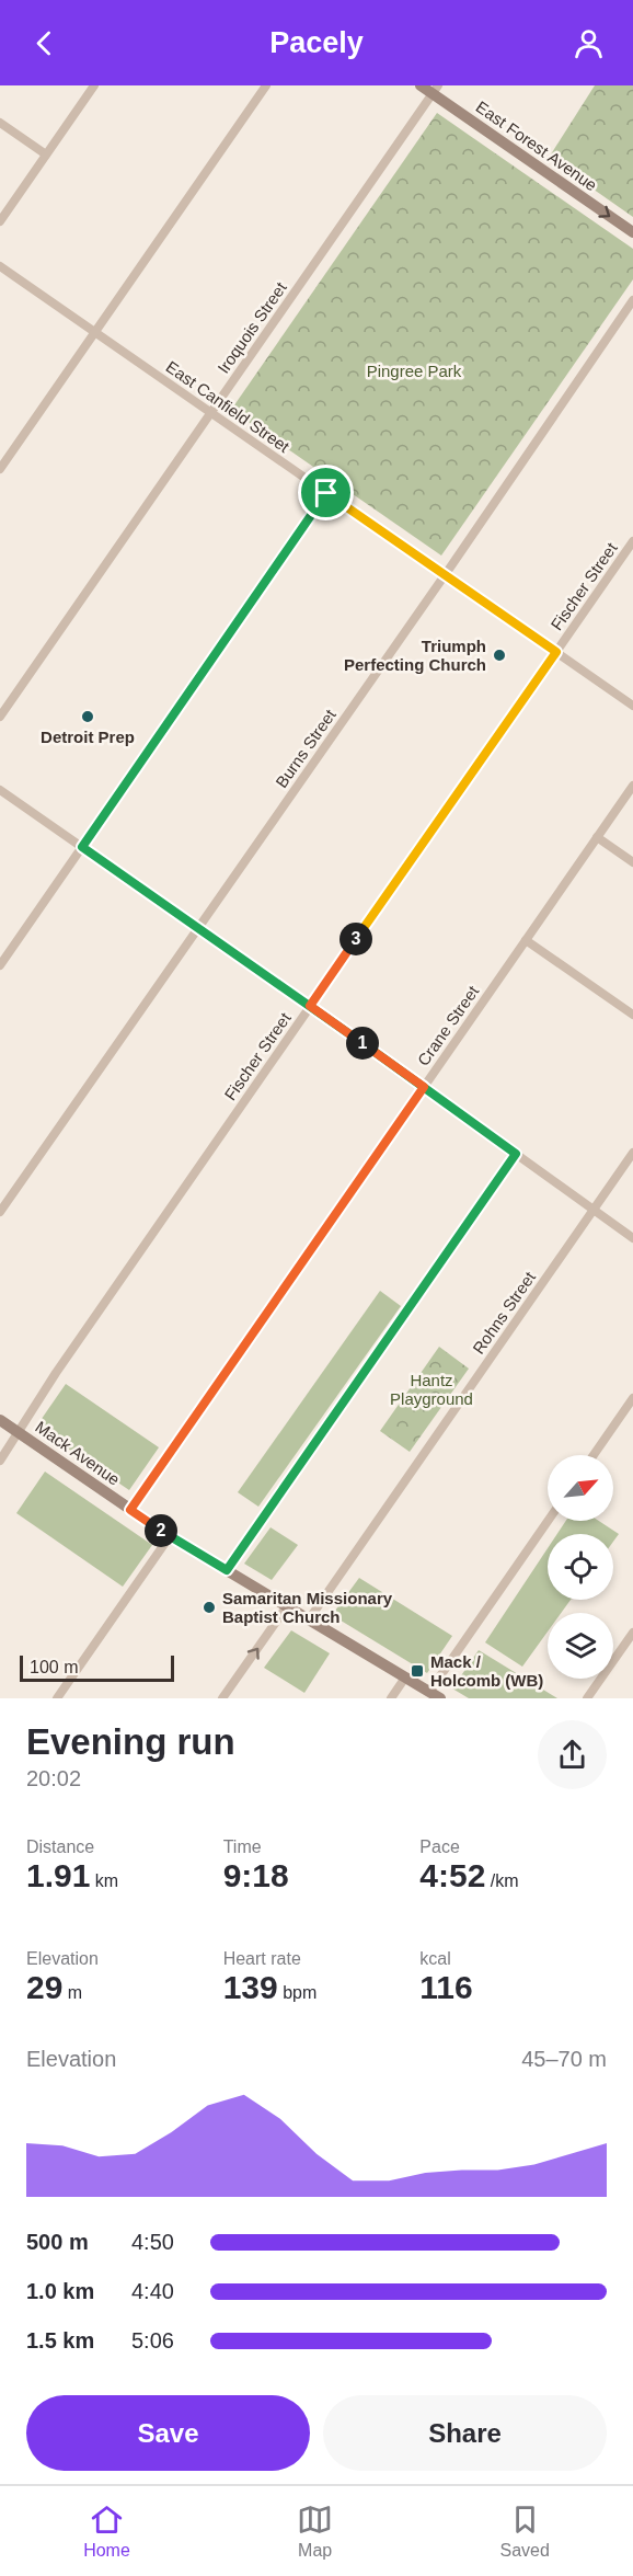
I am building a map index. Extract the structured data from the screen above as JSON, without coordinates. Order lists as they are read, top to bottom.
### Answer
{
  "streets": {
    "main road": ["East Forest Avenue", "Mack Avenue"],
    "street": [
      "Iroquois Street",
      "East Canfield Street",
      "Fischer Street",
      "Burns Street",
      "Crane Street",
      "Rohns Street"
    ]
  },
  "crossings": [
    ["East Forest Avenue", "Iroquois Street"],
    ["Iroquois Street", "East Canfield Street"],
    ["East Canfield Street", "Fischer Street"],
    ["East Canfield Street", "Burns Street"],
    ["Fischer Street", "Mack Avenue"],
    ["Crane Street", "Mack Avenue"],
    ["Rohns Street", "Mack Avenue"]
  ],
  "one_way": ["East Forest Avenue"],
  "parks": ["Pingree Park", "Hantz Playground"],
  "places": {
    "other": ["Triumph Perfecting Church", "Detroit Prep", "Samaritan Missionary Baptist Church"],
    "transit": ["Mack / Holcomb (WB)"]
  },
  "scale_bar": "100 m",
  "north": "top right",
  "page": {
    "header": "Pacely",
    "pins": ["3", "1", "2"],
    "scale": "100 m",
    "heading": ["Evening run", "20:02"],
    "stats": [
      ["Distance", "1.91 km"],
      ["Time", "9:18"],
      ["Pace", "4:52 /km"],
      ["Elevation", "29 m"],
      ["Heart rate", "139 bpm"],
      ["kcal", "116"]
    ],
    "chart": ["Elevation", "45–70 m"],
    "list": [
      {
        "name": "500 m",
        "note": "4:50"
      },
      {
        "name": "1.0 km",
        "note": "4:40"
      },
      {
        "name": "1.5 km",
        "note": "5:06"
      }
    ],
    "buttons": ["Save", "Share"],
    "tabs": ["Home", "Map", "Saved"]
  }
}
